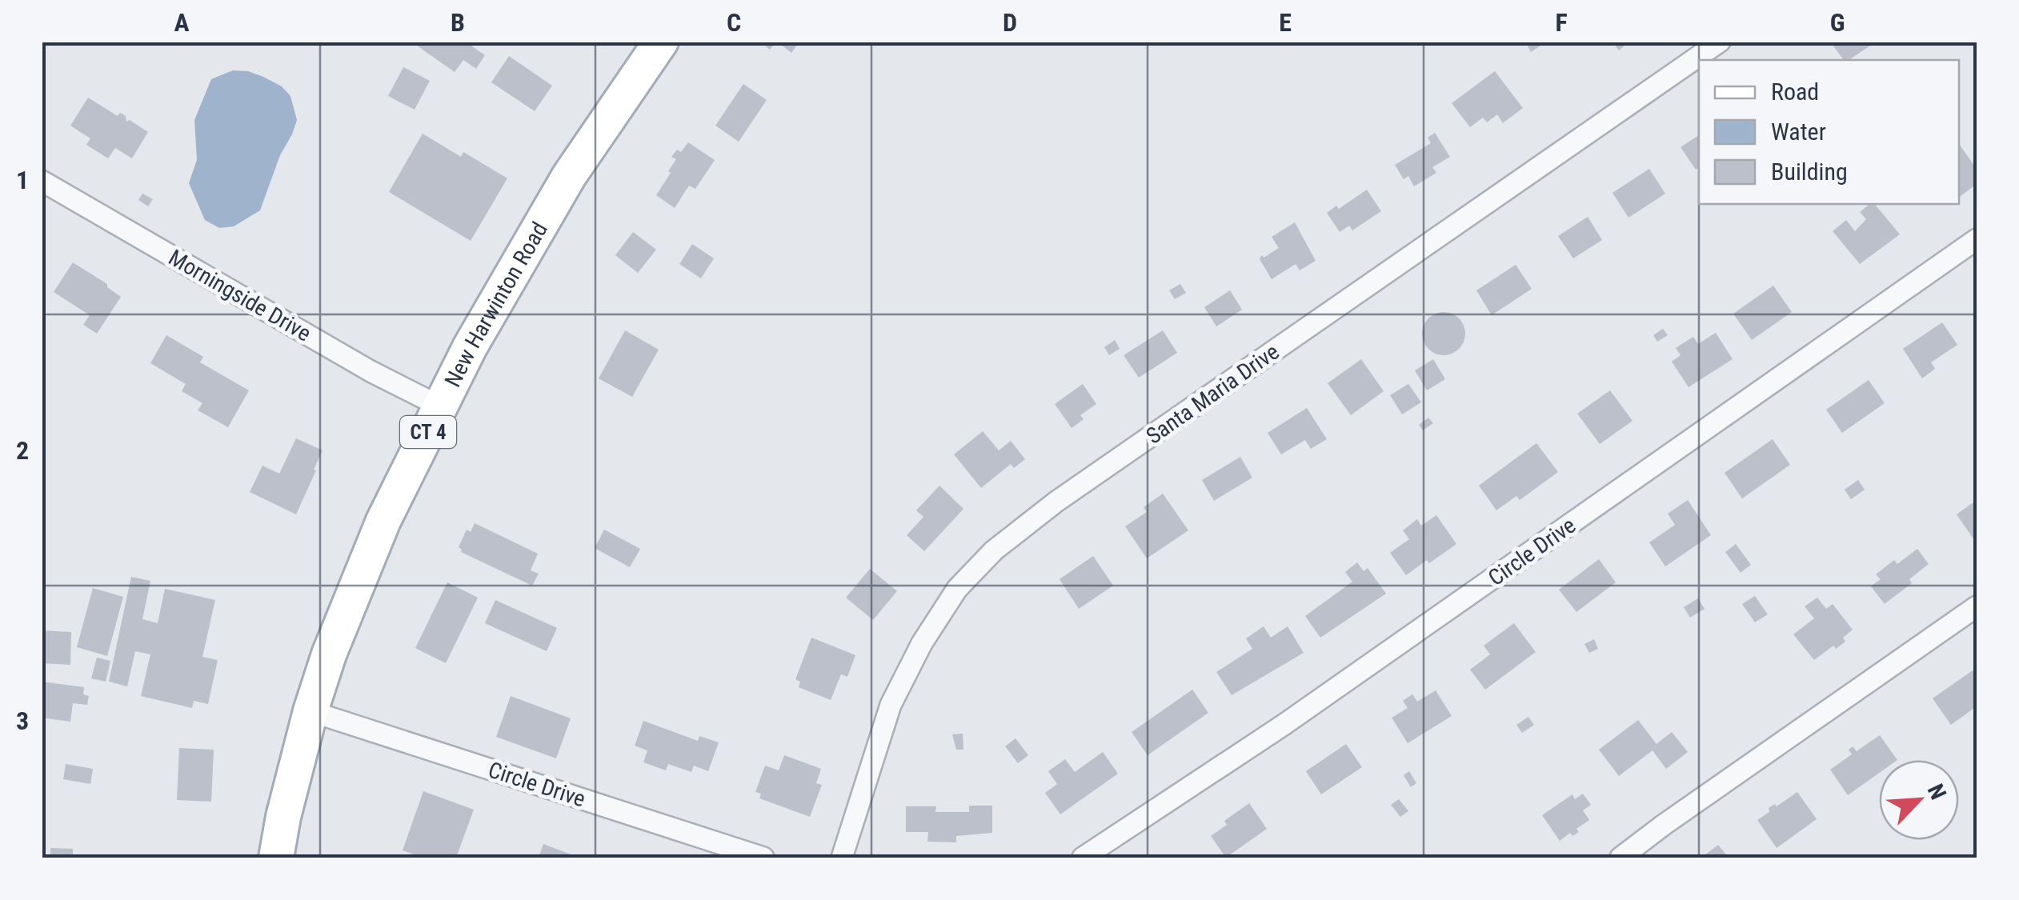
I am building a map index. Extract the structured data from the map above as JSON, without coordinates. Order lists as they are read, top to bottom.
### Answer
{
  "streets": {
    "main road": ["New Harwinton Road", "CT 4"],
    "street": ["Morningside Drive", "Santa Maria Drive", "Circle Drive"]
  },
  "crossings": [
    ["Morningside Drive", "New Harwinton Road"],
    ["New Harwinton Road", "Circle Drive"]
  ],
  "legend": ["Road", "Water", "Building"],
  "north": "top right",
  "grid": {
    "columns": [
      "A",
      "B",
      "C",
      "D",
      "E",
      "F",
      "G"
    ],
    "rows": ["1", "2", "3"]
  }
}
